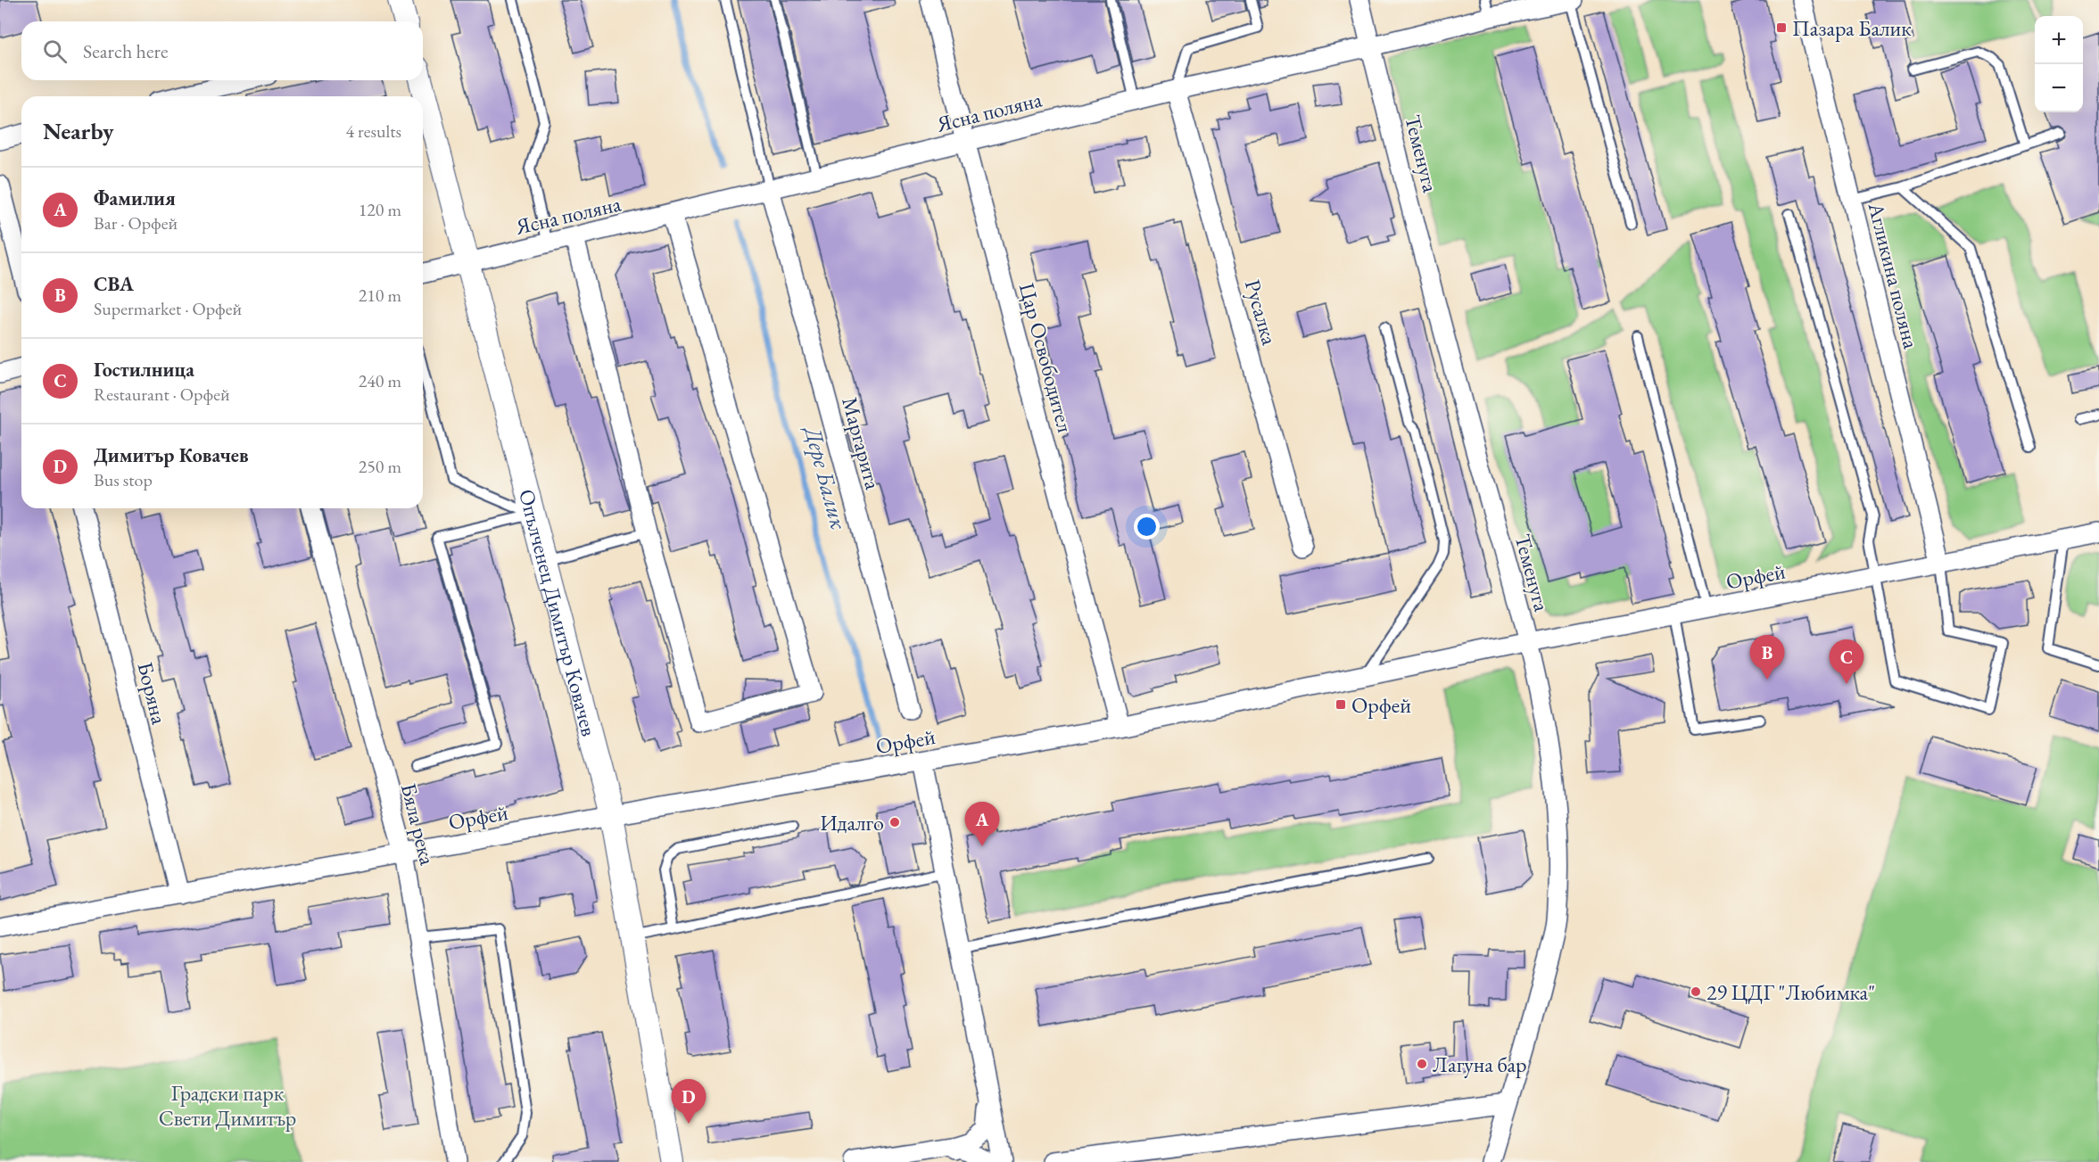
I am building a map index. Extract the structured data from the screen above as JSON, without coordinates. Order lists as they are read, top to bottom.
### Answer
{
  "streets": {
    "street": [
      "Ясна поляна",
      "Теменуга",
      "Агликина поляна",
      "Русалка",
      "Цар Освободител",
      "Маргарита",
      "Орфей",
      "Опълченец Димитър Ковачев",
      "Боряна",
      "Бяла река"
    ]
  },
  "crossings": [
    ["Ясна поляна", "Теменуга"],
    ["Ясна поляна", "Русалка"],
    ["Ясна поляна", "Цар Освободител"],
    ["Ясна поляна", "Маргарита"],
    ["Ясна поляна", "Опълченец Димитър Ковачев"],
    ["Теменуга", "Орфей"],
    ["Агликина поляна", "Орфей"],
    ["Цар Освободител", "Орфей"],
    ["Орфей", "Опълченец Димитър Ковачев"],
    ["Орфей", "Боряна"],
    ["Орфей", "Бяла река"]
  ],
  "water": ["Дере Балик"],
  "parks": ["Градски парк Свети Димитър"],
  "places": {
    "transit": ["Пазара Балик", "Орфей"],
    "other": ["Идалго", "29 ЦДГ \"Любимка\"", "Лагуна бар"]
  },
  "page": {
    "map_buttons": ["+", "−"],
    "search": "Search here",
    "heading": ["Nearby", "4 results"],
    "list": [
      {
        "mark": "A",
        "name": "Фамилия",
        "note": "Bar · Орфей",
        "value": "120 m"
      },
      {
        "mark": "B",
        "name": "CBA",
        "note": "Supermarket · Орфей",
        "value": "210 m"
      },
      {
        "mark": "C",
        "name": "Гостилница",
        "note": "Restaurant · Орфей",
        "value": "240 m"
      },
      {
        "mark": "D",
        "name": "Димитър Ковачев",
        "note": "Bus stop",
        "value": "250 m"
      }
    ],
    "pins": [
      "B",
      "C",
      "A",
      "D"
    ]
  }
}
